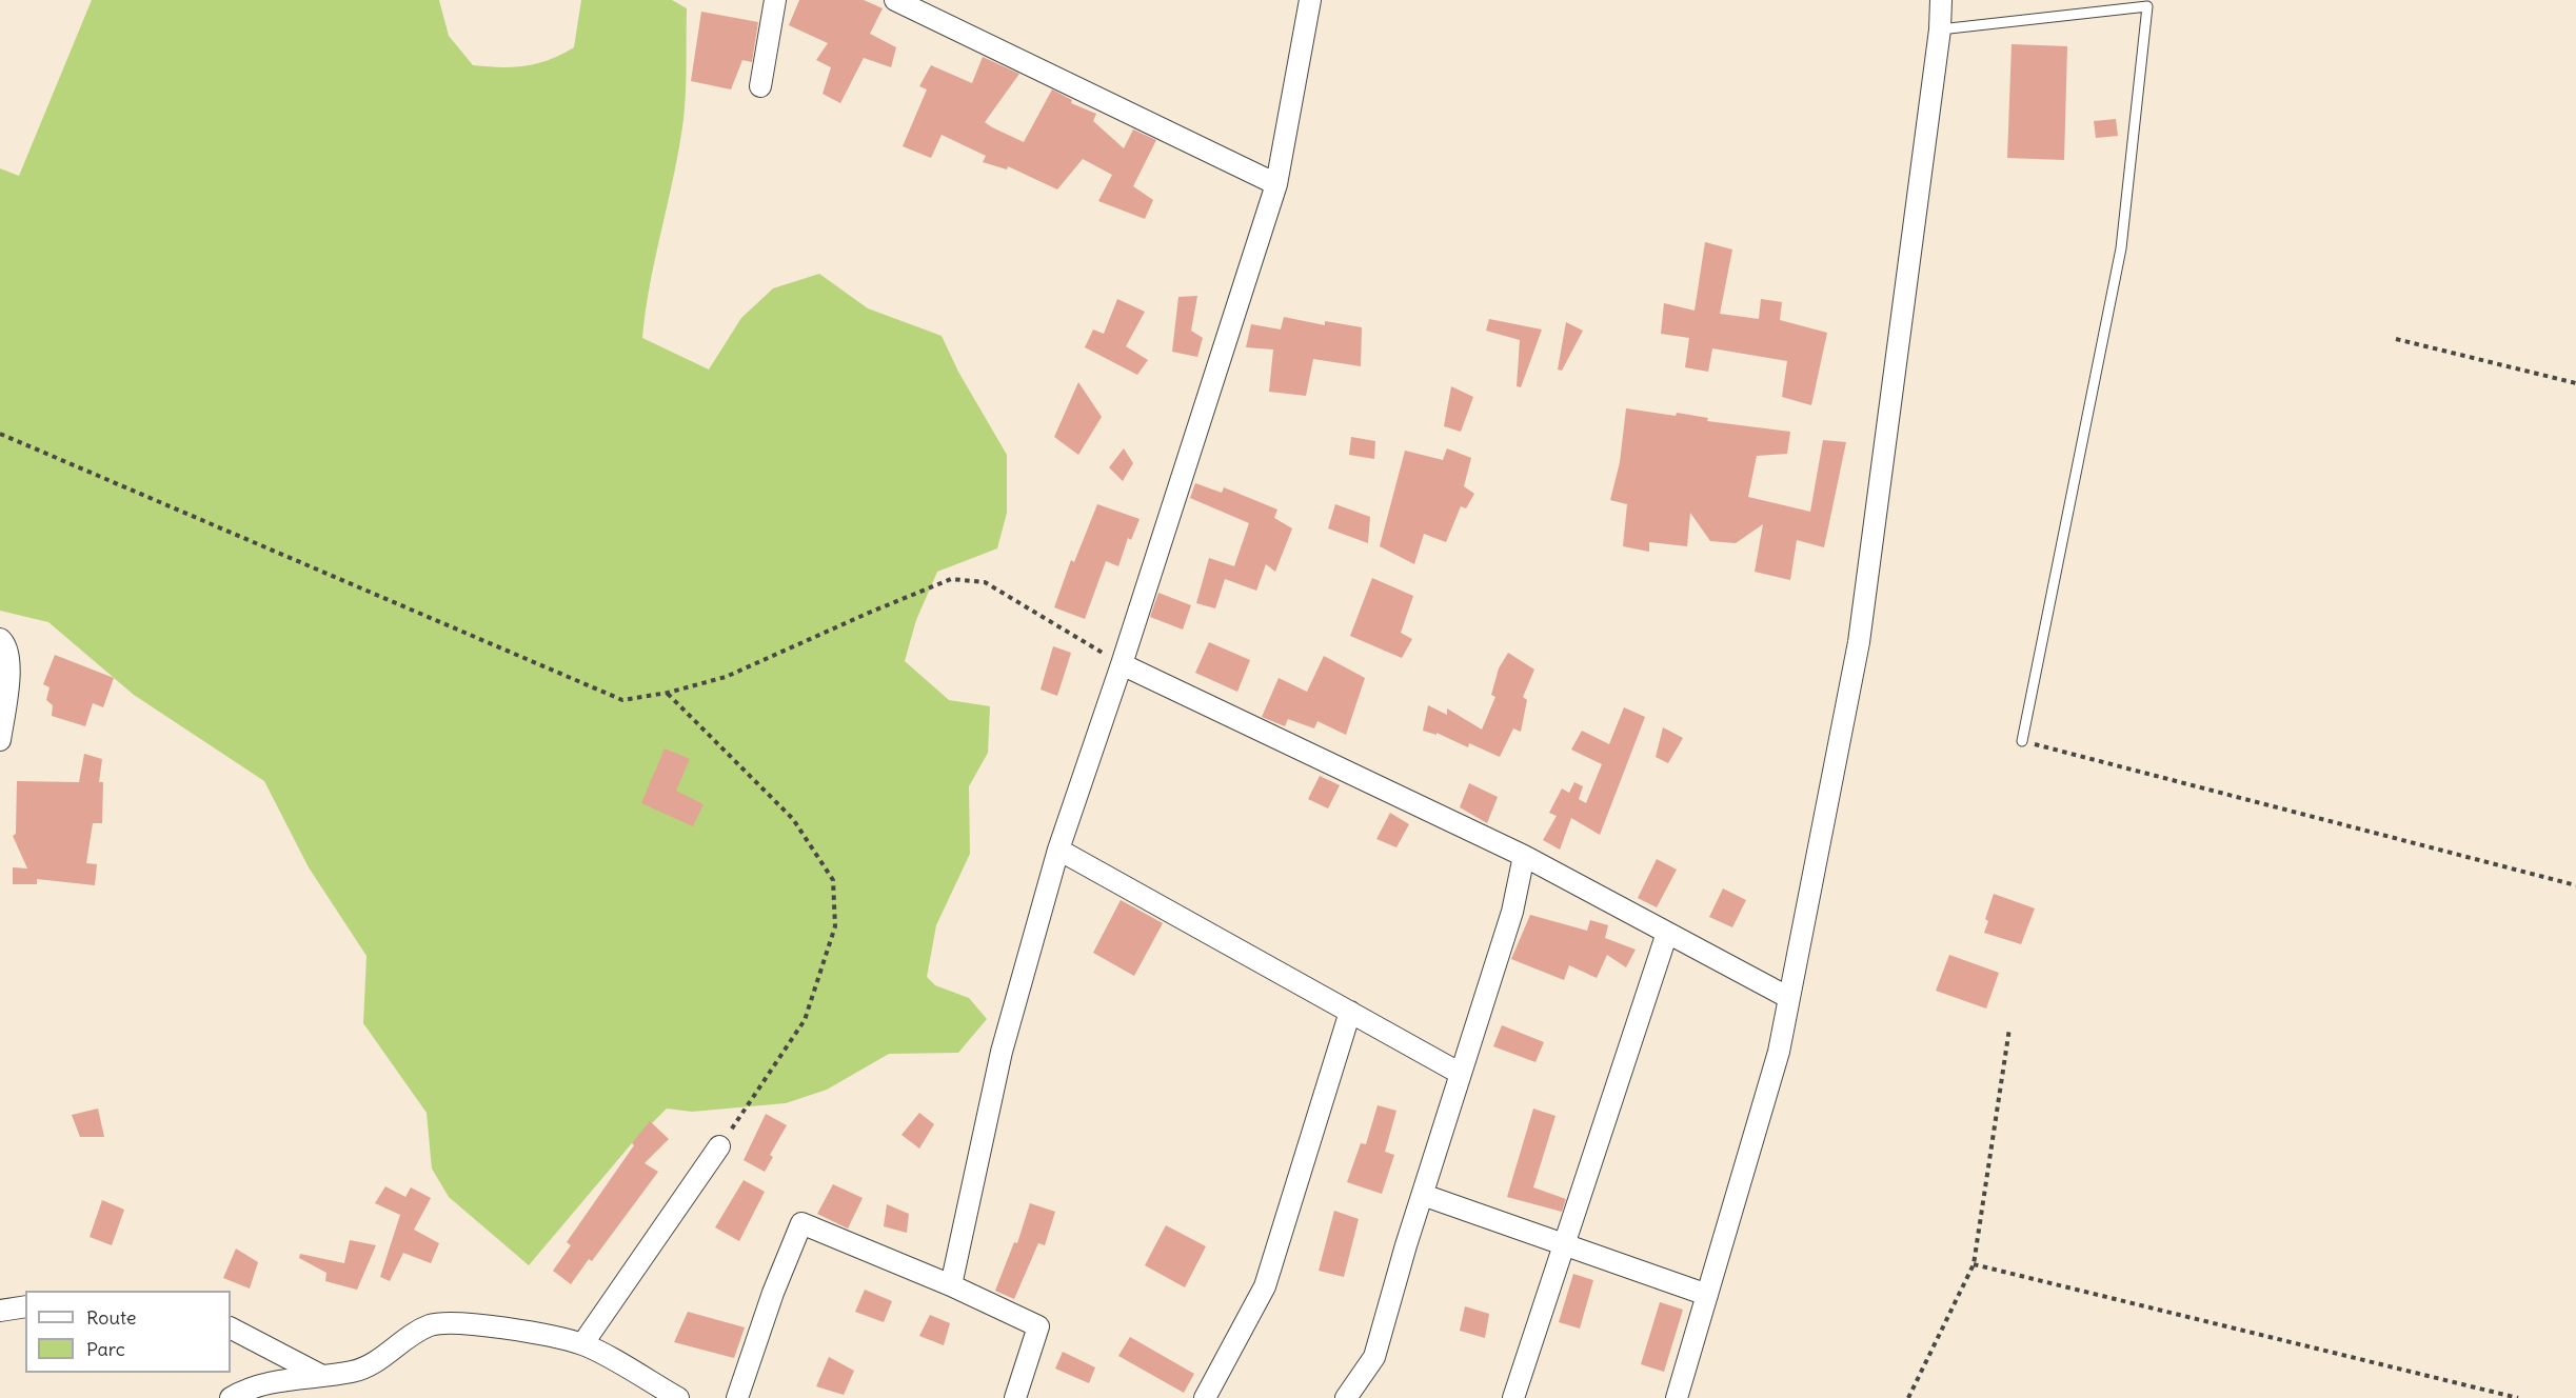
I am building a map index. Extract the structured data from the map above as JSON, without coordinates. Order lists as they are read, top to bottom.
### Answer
{
  "legend": ["Route", "Parc"]
}
